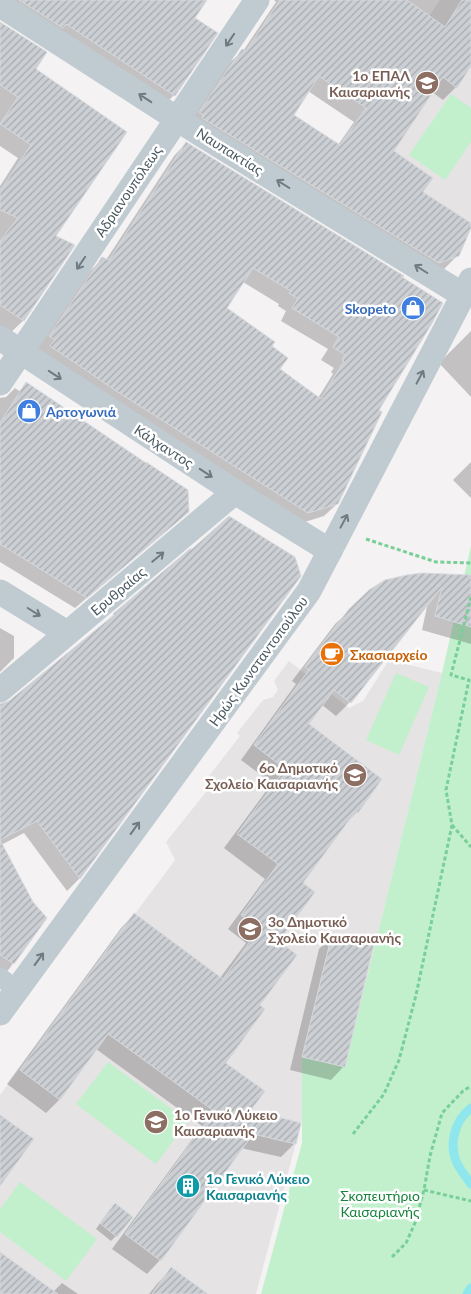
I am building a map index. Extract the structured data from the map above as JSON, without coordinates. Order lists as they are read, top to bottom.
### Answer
{
  "streets": {
    "street": [
      "Ναυπακτίας",
      "Αδριανουπόλεως",
      "Κάλχαντος",
      "Ερυθραίας",
      "Ηρώς Κωνσταντοπούλου"
    ]
  },
  "crossings": [
    ["Ναυπακτίας", "Αδριανουπόλεως"],
    ["Ναυπακτίας", "Ηρώς Κωνσταντοπούλου"],
    ["Αδριανουπόλεως", "Κάλχαντος"],
    ["Κάλχαντος", "Ερυθραίας"],
    ["Κάλχαντος", "Ηρώς Κωνσταντοπούλου"]
  ],
  "one_way": [
    "Ναυπακτίας",
    "Αδριανουπόλεως",
    "Ερυθραίας",
    "Ηρώς Κωνσταντοπούλου"
  ],
  "parks": ["Σκοπευτήριο Καισαριανής"],
  "places": {
    "school or university": [
      "1ο ΕΠΑΛ Καισαριανής",
      "6ο Δημοτικό Σχολείο Καισαριανής",
      "3ο Δημοτικό Σχολείο Καισαριανής",
      "1ο Γενικό Λύκειο Καισαριανής"
    ],
    "shop": ["Skopeto", "Αρτογωνιά"],
    "cafe": ["Σκασιαρχείο"],
    "building": ["1o Γενικό Λύκειο Καισαριανής"]
  }
}
